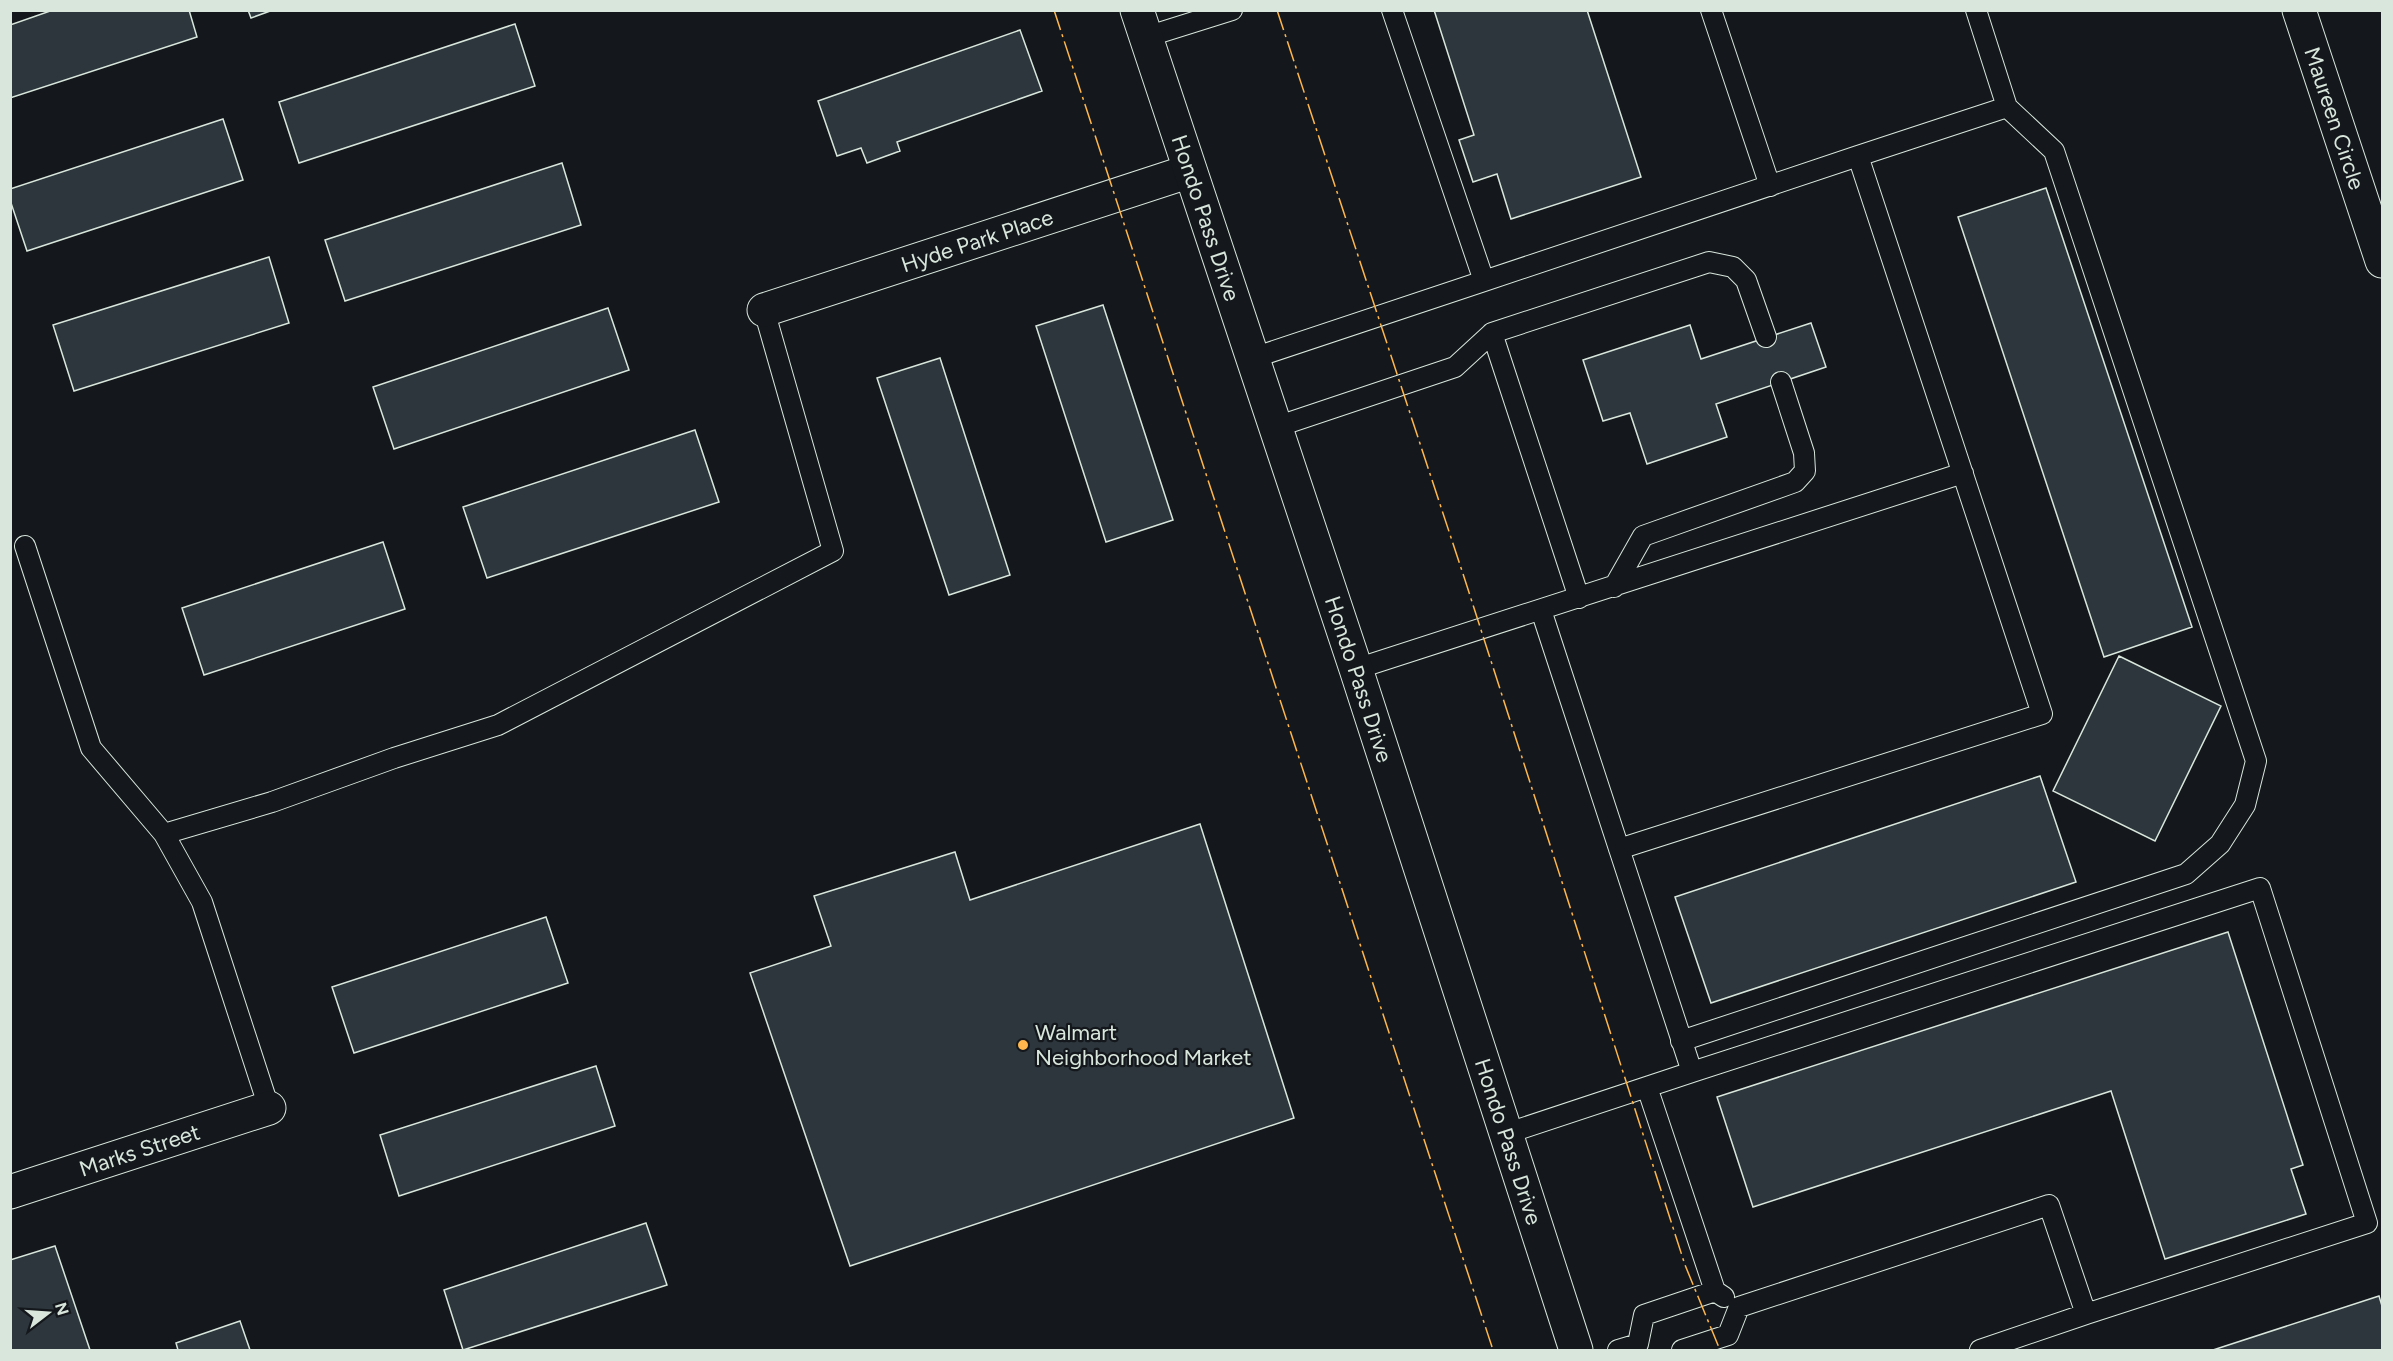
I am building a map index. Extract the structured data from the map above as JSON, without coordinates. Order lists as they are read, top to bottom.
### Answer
{
  "streets": {
    "main road": [
      "Maureen Circle",
      "Hondo Pass Drive",
      "Hyde Park Place",
      "Marks Street"
    ]
  },
  "crossings": [
    ["Hondo Pass Drive", "Hyde Park Place"]
  ],
  "places": ["Walmart Neighborhood Market"],
  "north": "right"
}
